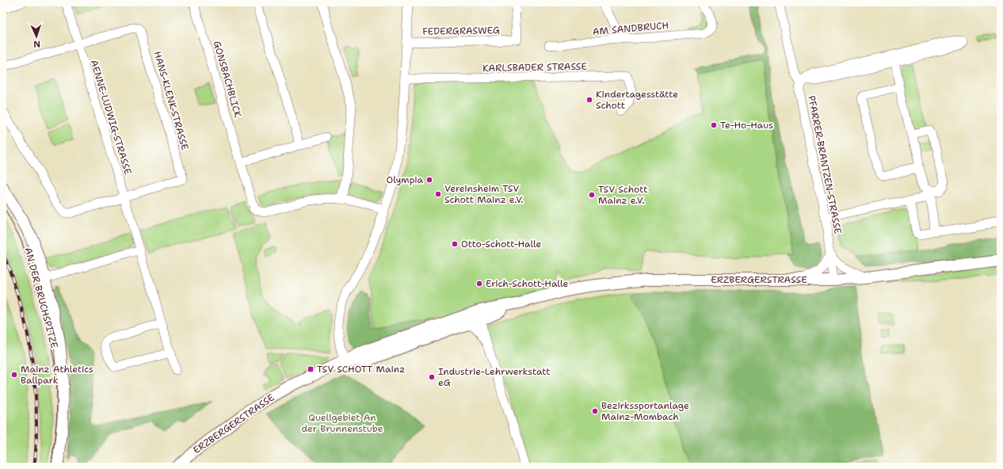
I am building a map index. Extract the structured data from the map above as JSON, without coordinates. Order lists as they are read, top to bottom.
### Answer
{
  "streets": {
    "main road": ["ERZBERGERSTRASSE", "AN DER BRUCHSPITZE"],
    "street": [
      "AM SANDBRUCH",
      "FEDERGRASWEG",
      "KARLSBADER STRASSE",
      "GONSBACHBLICK",
      "HANS-KLENK-STRASSE",
      "AENNE-LUDWIG-STRASSE",
      "PFARRER-BRANTZEN-STRASSE"
    ]
  },
  "crossings": [
    ["HANS-KLENK-STRASSE", "AENNE-LUDWIG-STRASSE"],
    ["PFARRER-BRANTZEN-STRASSE", "ERZBERGERSTRASSE"]
  ],
  "parks": ["Quellgebiet An der Brunnenstube"],
  "places": {
    "other": [
      "Kindertagesstätte Schott",
      "Te-Ho-Haus",
      "Olympia",
      "Vereinsheim TSV Schott Mainz e.V.",
      "TSV Schott Mainz e.V.",
      "Otto-Schott-Halle",
      "Erich-Schott-Halle",
      "Mainz Athletics Ballpark",
      "Industrie-Lehrwerkstatt eG",
      "Bezirkssportanlage Mainz-Mombach"
    ],
    "transit": ["TSV SCHOTT Mainz"]
  },
  "north": "bottom"
}
